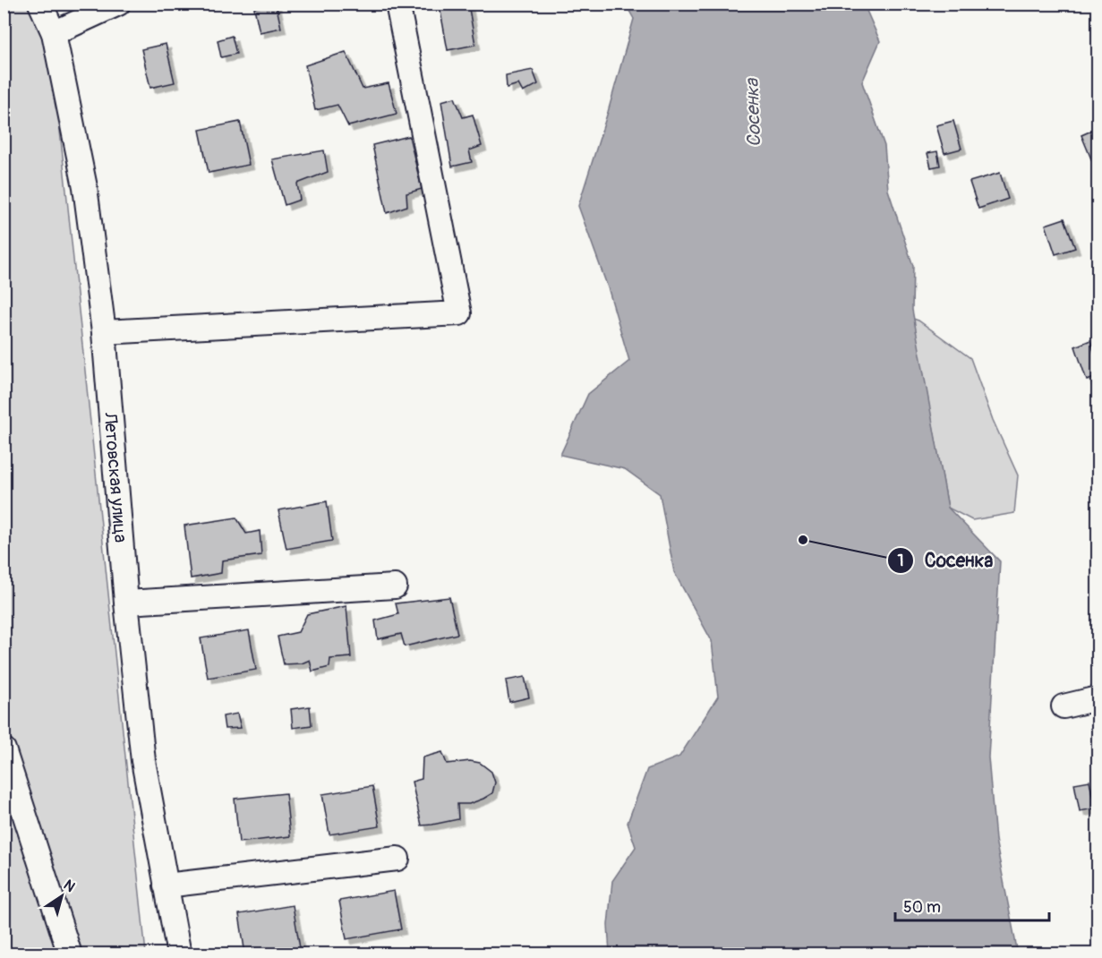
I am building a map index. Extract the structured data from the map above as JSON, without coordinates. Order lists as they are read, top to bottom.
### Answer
{
  "streets": {
    "street": ["Летовская улица"]
  },
  "water": ["Сосенка"],
  "places": ["Сосенка"],
  "scale_bar": "50 m",
  "north": "top right"
}
